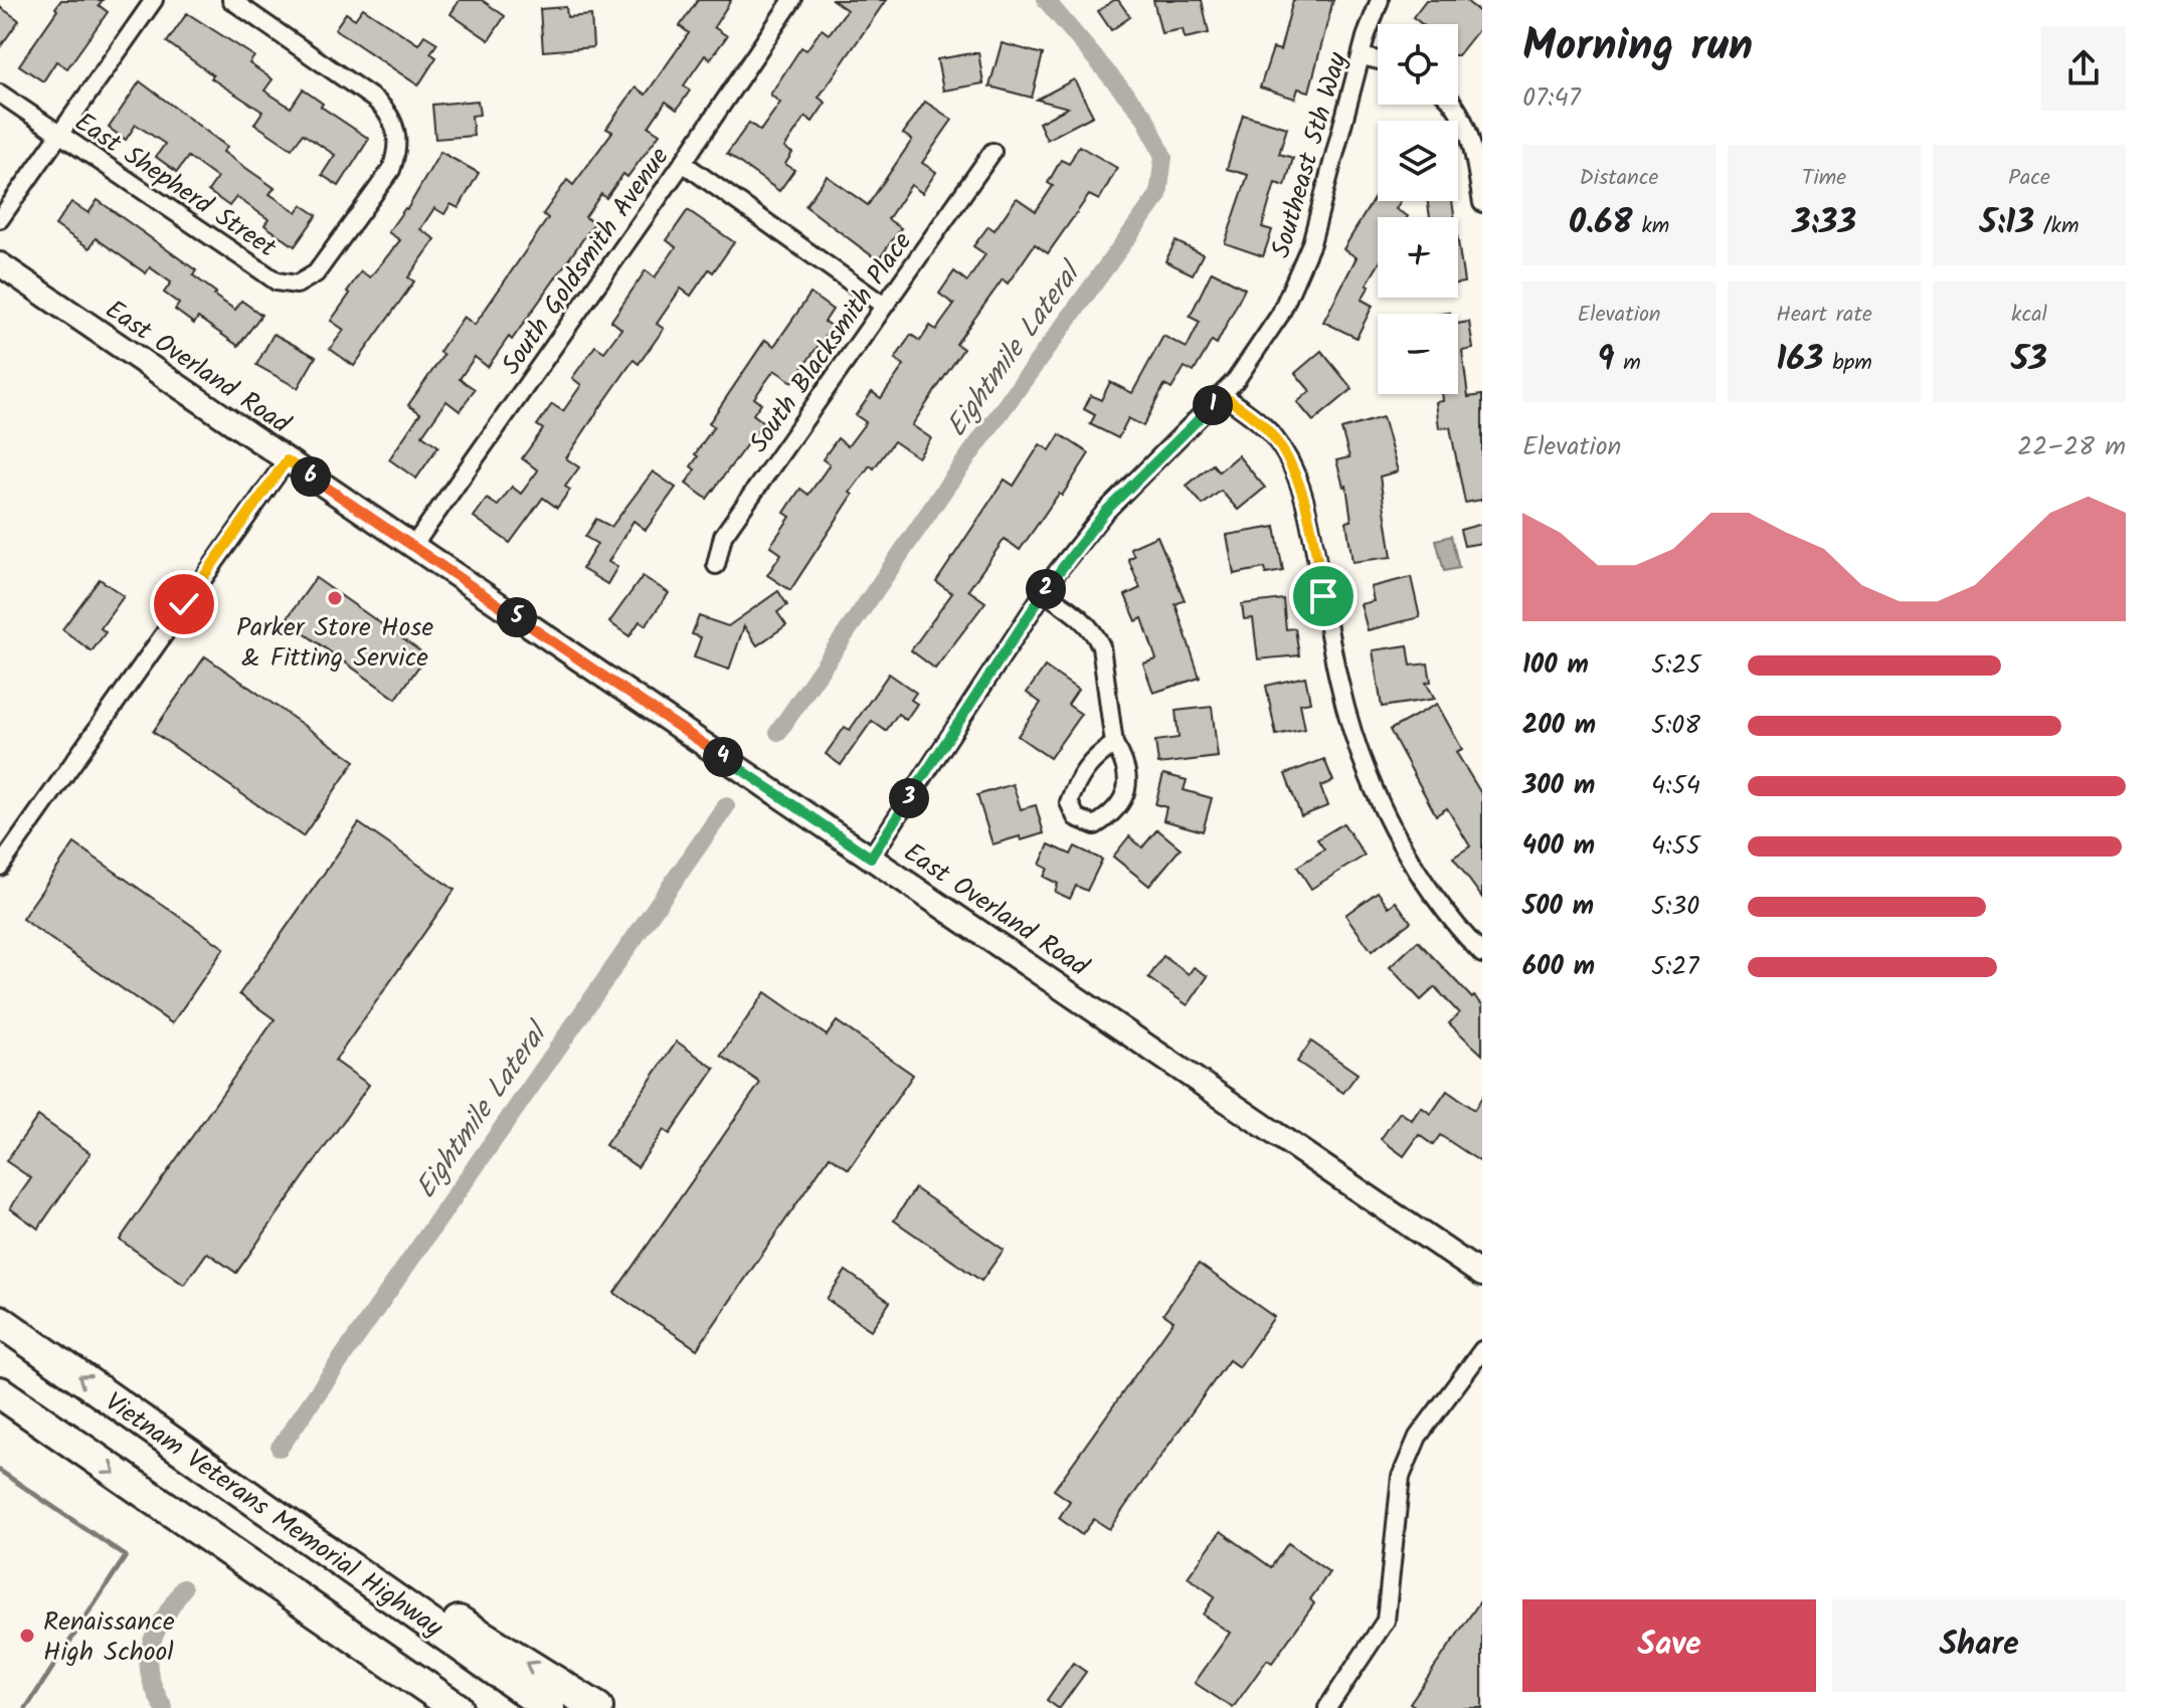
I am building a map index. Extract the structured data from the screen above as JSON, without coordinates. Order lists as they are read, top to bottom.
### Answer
{
  "streets": {
    "highway": ["Vietnam Veterans Memorial Highway"],
    "main road": ["East Overland Road"],
    "street": [
      "Southeast 5th Way",
      "East Shepherd Street",
      "South Goldsmith Avenue",
      "South Blacksmith Place"
    ]
  },
  "crossings": [
    ["Southeast 5th Way", "East Overland Road"],
    ["South Goldsmith Avenue", "East Overland Road"]
  ],
  "water": ["Eightmile Lateral"],
  "places": ["Parker Store Hose & Fitting Service", "Renaissance High School"],
  "page": {
    "heading": ["Morning run", "07:47"],
    "map_buttons": ["+", "−"],
    "stats": [
      ["Distance", "0.68 km"],
      ["Time", "3:33"],
      ["Pace", "5:13 /km"],
      ["Elevation", "9 m"],
      ["Heart rate", "163 bpm"],
      ["kcal", "53"]
    ],
    "pins": [
      "1",
      "6",
      "2",
      "5",
      "4",
      "3"
    ],
    "chart": ["Elevation", "22–28 m"],
    "list": [
      {
        "name": "100 m",
        "note": "5:25"
      },
      {
        "name": "200 m",
        "note": "5:08"
      },
      {
        "name": "300 m",
        "note": "4:54"
      },
      {
        "name": "400 m",
        "note": "4:55"
      },
      {
        "name": "500 m",
        "note": "5:30"
      },
      {
        "name": "600 m",
        "note": "5:27"
      }
    ],
    "buttons": ["Save", "Share"]
  }
}
